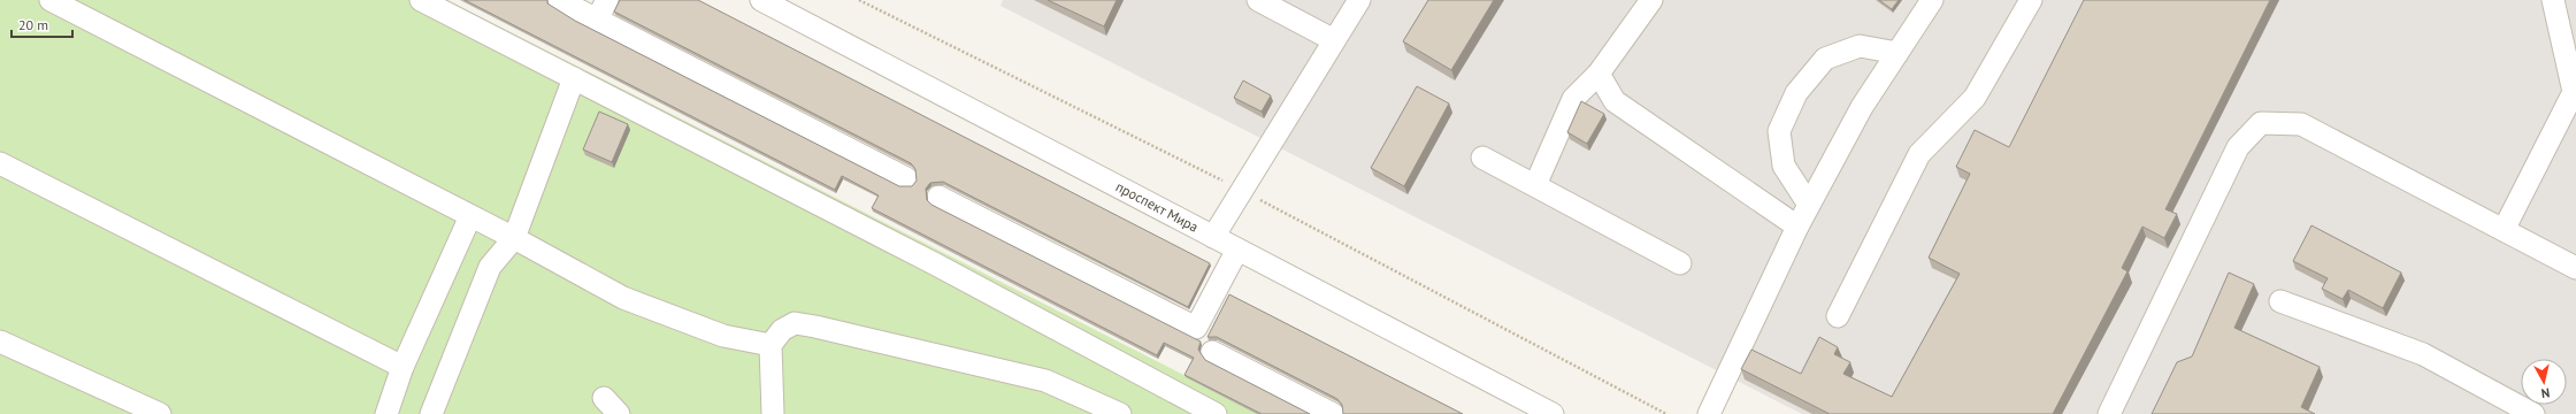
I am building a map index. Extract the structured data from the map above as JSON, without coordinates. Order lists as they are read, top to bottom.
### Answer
{
  "streets": {
    "street": ["проспект Мира"]
  },
  "scale_bar": "20 m",
  "north": "bottom"
}
